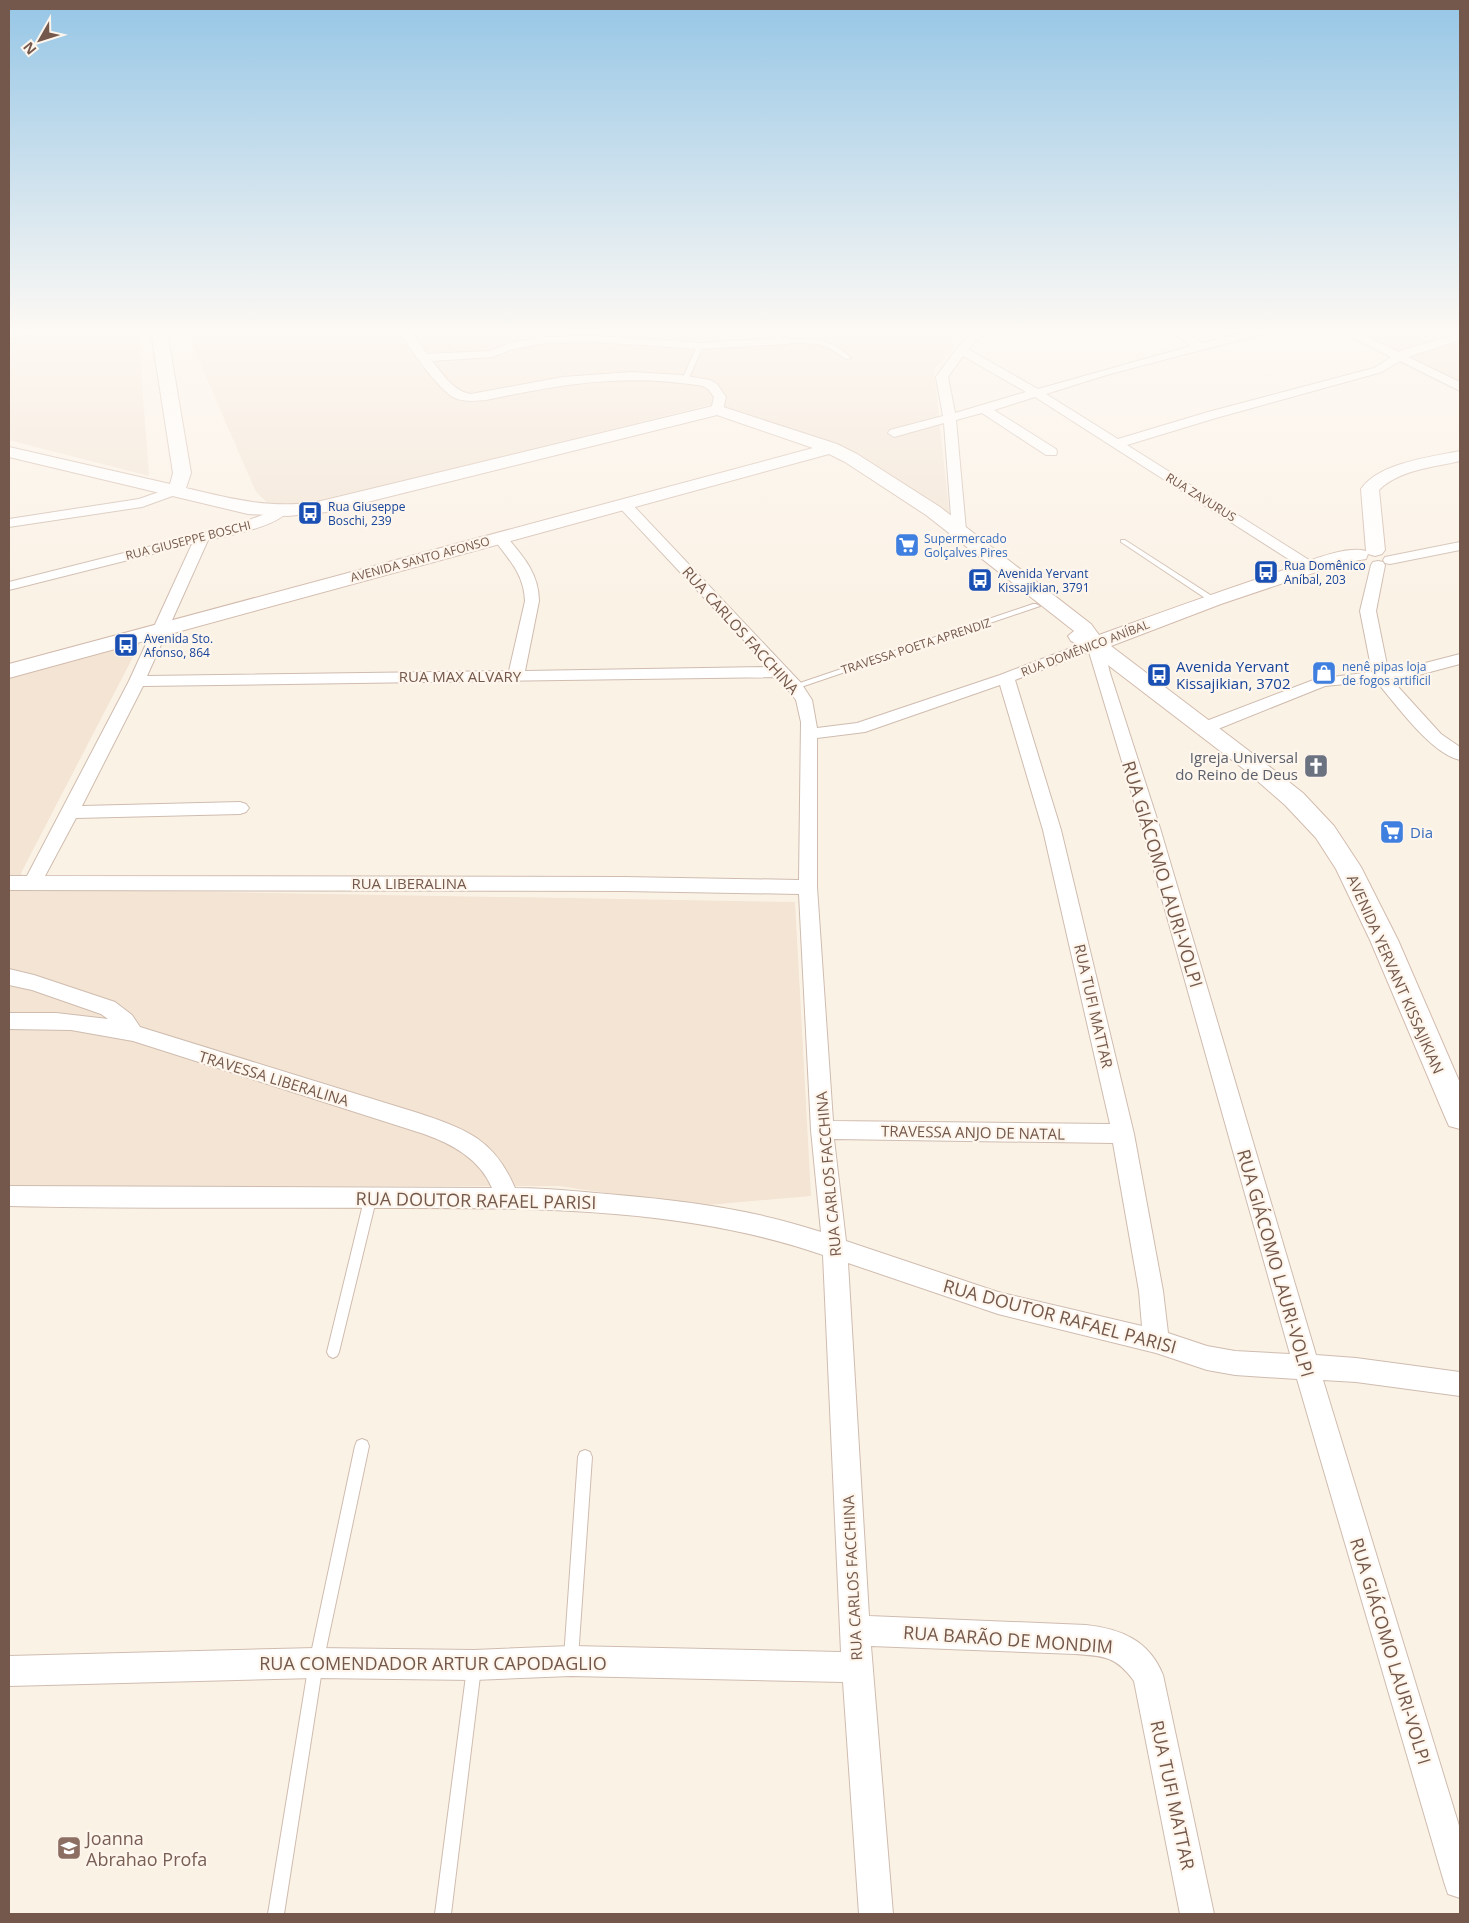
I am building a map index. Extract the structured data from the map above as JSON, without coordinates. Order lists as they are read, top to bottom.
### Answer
{
  "streets": {
    "main road": [
      "RUA GIUSEPPE BOSCHI",
      "AVENIDA SANTO AFONSO",
      "RUA DOMÊNICO ANÍBAL",
      "AVENIDA YERVANT KISSAJIKIAN"
    ],
    "street": [
      "RUA ZAVURUS",
      "RUA CARLOS FACCHINA",
      "RUA MAX ALVARY",
      "RUA GIÁCOMO LAURI-VOLPI",
      "RUA LIBERALINA",
      "RUA TUFI MATTAR",
      "TRAVESSA LIBERALINA",
      "TRAVESSA ANJO DE NATAL",
      "RUA DOUTOR RAFAEL PARISI",
      "RUA BARÃO DE MONDIM",
      "RUA COMENDADOR ARTUR CAPODAGLIO"
    ],
    "lane": ["TRAVESSA POETA APRENDIZ"]
  },
  "crossings": [
    ["RUA ZAVURUS", "RUA DOMÊNICO ANÍBAL"],
    ["AVENIDA SANTO AFONSO", "RUA CARLOS FACCHINA"],
    ["AVENIDA SANTO AFONSO", "AVENIDA YERVANT KISSAJIKIAN"],
    ["RUA CARLOS FACCHINA", "TRAVESSA POETA APRENDIZ"],
    ["RUA CARLOS FACCHINA", "RUA DOMÊNICO ANÍBAL"],
    ["RUA CARLOS FACCHINA", "RUA MAX ALVARY"],
    ["RUA CARLOS FACCHINA", "RUA LIBERALINA"],
    ["RUA CARLOS FACCHINA", "TRAVESSA ANJO DE NATAL"],
    ["RUA CARLOS FACCHINA", "RUA DOUTOR RAFAEL PARISI"],
    ["RUA CARLOS FACCHINA", "RUA BARÃO DE MONDIM"],
    ["RUA CARLOS FACCHINA", "RUA COMENDADOR ARTUR CAPODAGLIO"],
    ["TRAVESSA POETA APRENDIZ", "RUA MAX ALVARY"],
    ["TRAVESSA POETA APRENDIZ", "AVENIDA YERVANT KISSAJIKIAN"],
    ["RUA DOMÊNICO ANÍBAL", "RUA GIÁCOMO LAURI-VOLPI"],
    ["RUA DOMÊNICO ANÍBAL", "AVENIDA YERVANT KISSAJIKIAN"],
    ["RUA DOMÊNICO ANÍBAL", "RUA TUFI MATTAR"],
    ["RUA GIÁCOMO LAURI-VOLPI", "AVENIDA YERVANT KISSAJIKIAN"],
    ["RUA GIÁCOMO LAURI-VOLPI", "RUA DOUTOR RAFAEL PARISI"],
    ["RUA TUFI MATTAR", "TRAVESSA ANJO DE NATAL"],
    ["RUA TUFI MATTAR", "RUA DOUTOR RAFAEL PARISI"],
    ["RUA TUFI MATTAR", "RUA BARÃO DE MONDIM"],
    ["TRAVESSA LIBERALINA", "RUA DOUTOR RAFAEL PARISI"]
  ],
  "places": {
    "bus stop": [
      "Rua Giuseppe Boschi, 239",
      "Rua Domênico Aníbal, 203",
      "Avenida Yervant Kissajikian, 3791",
      "Avenida Sto. Afonso, 864",
      "Avenida Yervant Kissajikian, 3702"
    ],
    "supermarket": ["Supermercado Golçalves Pires", "Dia"],
    "shop": ["nenê pipas loja de fogos artificil"],
    "church": ["Igreja Universal do Reino de Deus"],
    "school or university": ["Joanna Abrahao Profa"]
  },
  "north": "bottom left"
}
